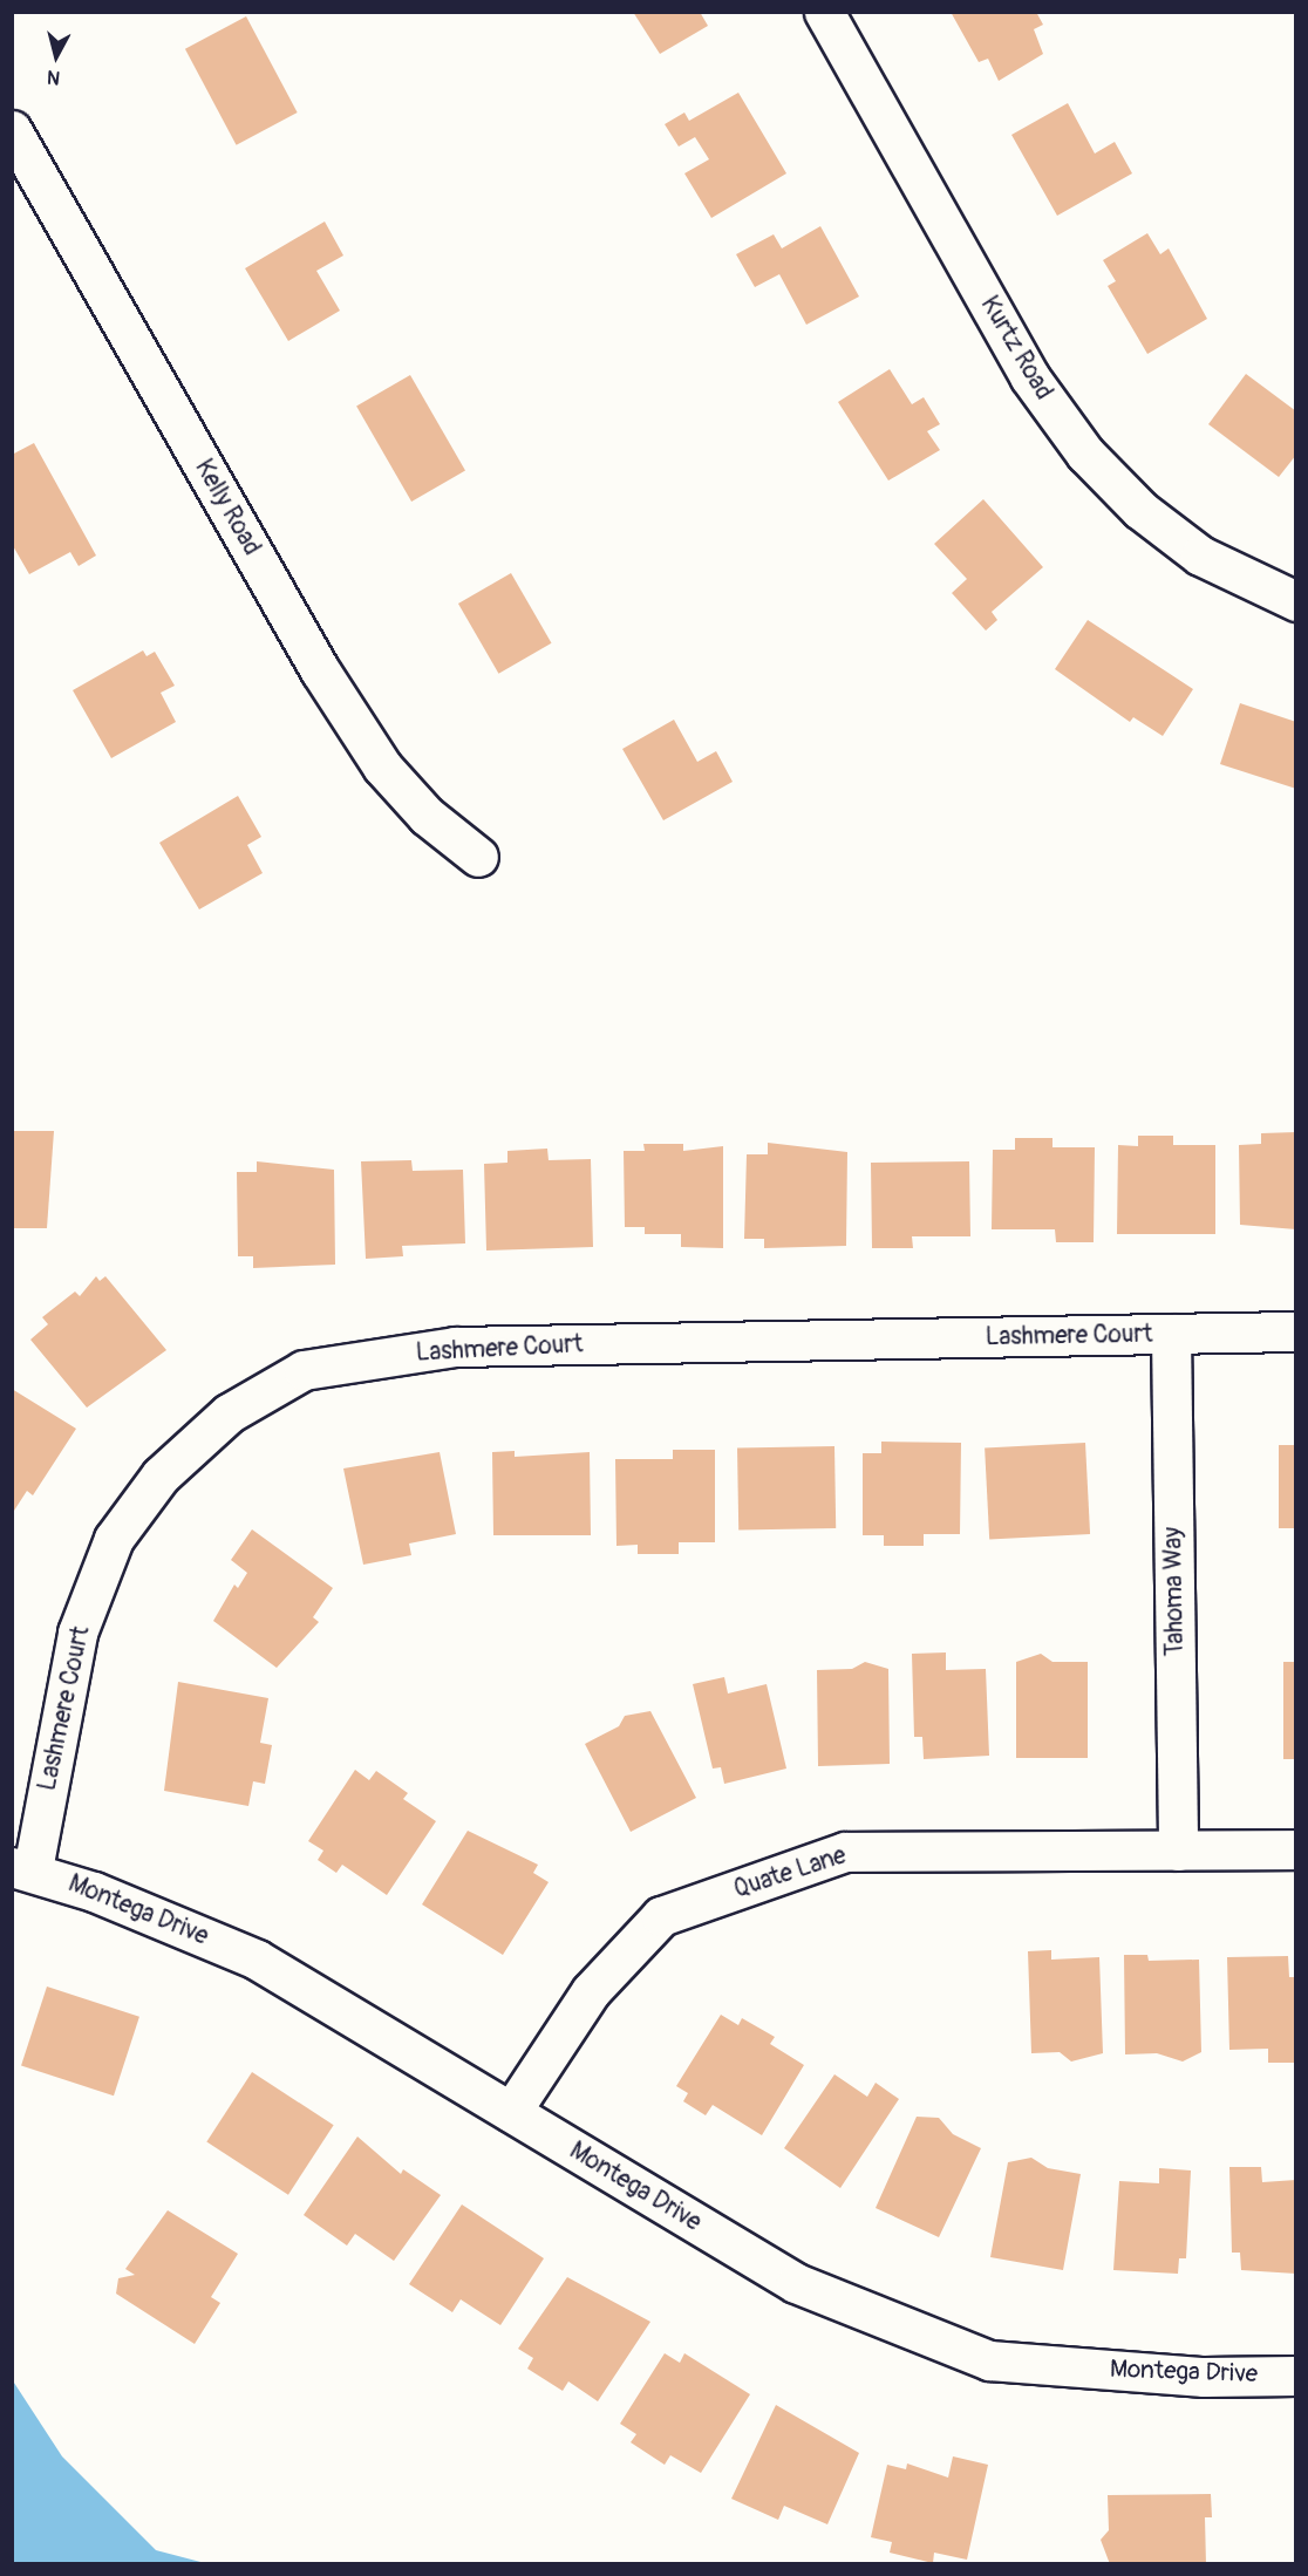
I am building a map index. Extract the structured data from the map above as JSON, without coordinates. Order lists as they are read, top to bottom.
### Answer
{
  "streets": {
    "street": [
      "Kurtz Road",
      "Kelly Road",
      "Lashmere Court",
      "Tahoma Way",
      "Quate Lane",
      "Montega Drive"
    ]
  },
  "crossings": [
    ["Lashmere Court", "Tahoma Way"],
    ["Lashmere Court", "Montega Drive"],
    ["Tahoma Way", "Quate Lane"],
    ["Quate Lane", "Montega Drive"]
  ],
  "north": "bottom"
}
